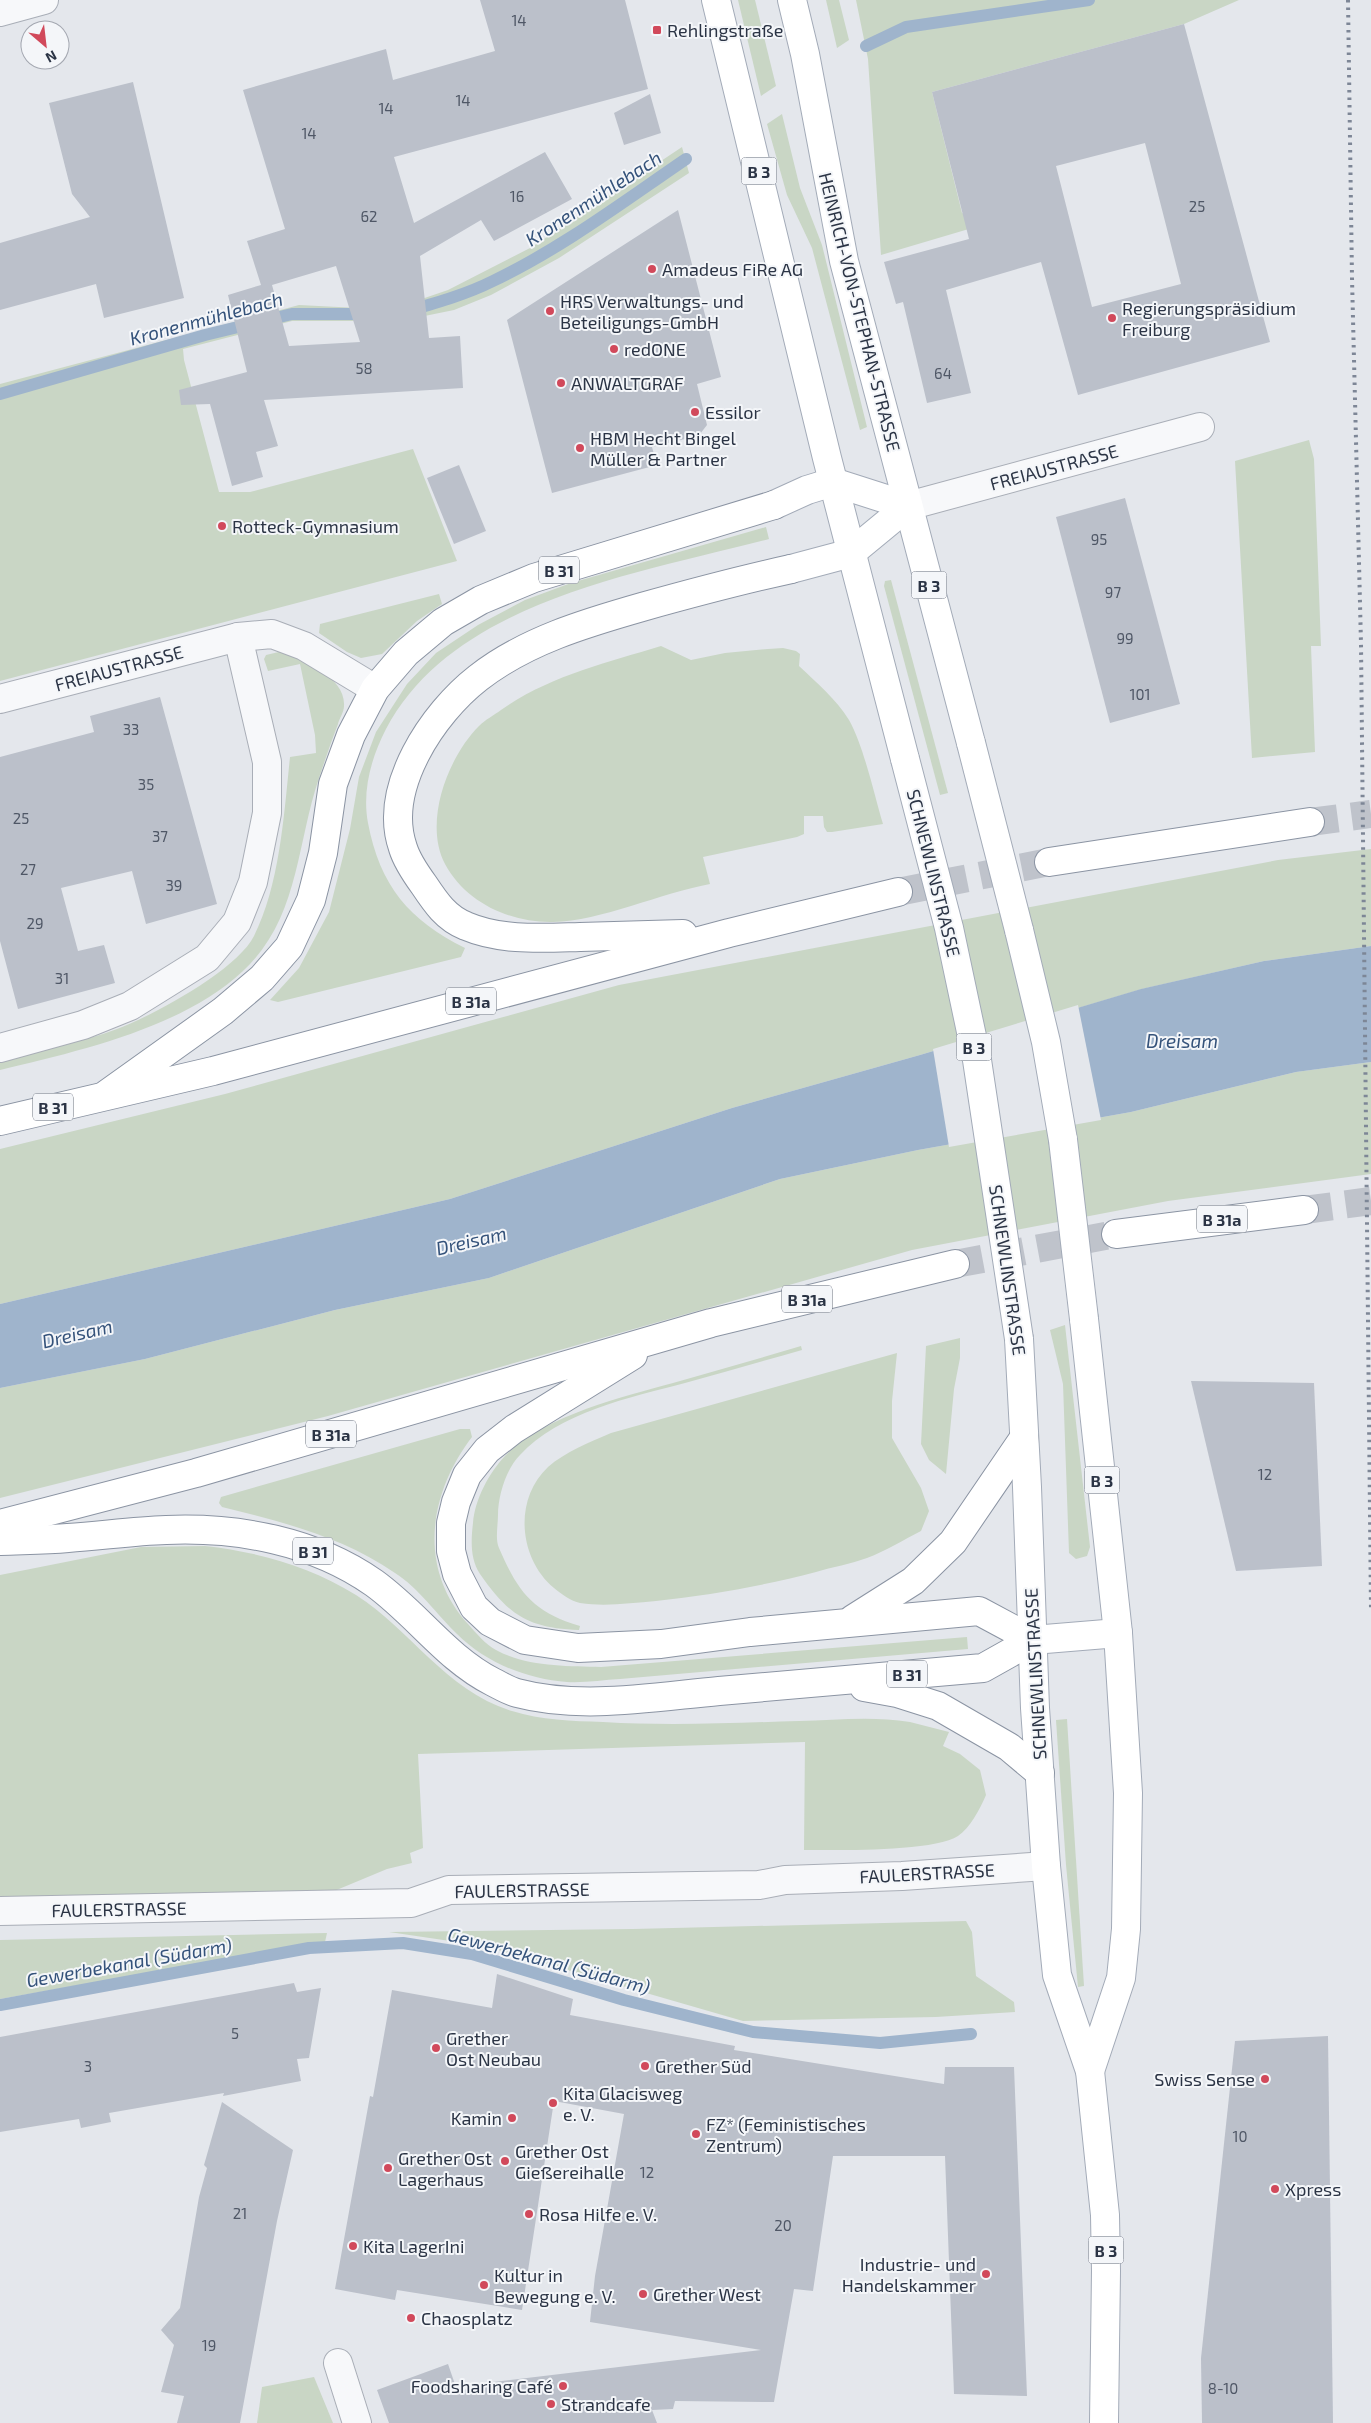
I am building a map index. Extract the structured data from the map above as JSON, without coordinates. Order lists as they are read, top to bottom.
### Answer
{
  "streets": {
    "main road": [
      "B 3",
      "HEINRICH-VON-STEPHAN-STRASSE",
      "B 31",
      "SCHNEWLINSTRASSE",
      "B 31a"
    ],
    "street": ["FREIAUSTRASSE", "FAULERSTRASSE"]
  },
  "crossings": [
    ["B 3", "B 31"],
    ["B 3", "SCHNEWLINSTRASSE"],
    ["HEINRICH-VON-STEPHAN-STRASSE", "FREIAUSTRASSE"],
    ["HEINRICH-VON-STEPHAN-STRASSE", "SCHNEWLINSTRASSE"],
    ["FREIAUSTRASSE", "B 31"],
    ["FREIAUSTRASSE", "SCHNEWLINSTRASSE"],
    ["B 31", "SCHNEWLINSTRASSE"],
    ["B 31", "B 31a"],
    ["SCHNEWLINSTRASSE", "FAULERSTRASSE"]
  ],
  "water": ["Kronenmühlebach", "Dreisam", "Gewerbekanal (Südarm)"],
  "places": {
    "transit": ["Rehlingstraße"],
    "other": [
      "Amadeus FiRe AG",
      "HRS Verwaltungs- und Beteiligungs-GmbH",
      "Regierungspräsidium Freiburg",
      "redONE",
      "ANWALTGRAF",
      "Essilor",
      "HBM Hecht Bingel Müller & Partner",
      "Rotteck-Gymnasium",
      "Grether Ost Neubau",
      "Grether Süd",
      "Swiss Sense",
      "Kita Glacisweg e. V.",
      "Kamin",
      "FZ* (Feministisches Zentrum)",
      "Grether Ost Gießereihalle",
      "Grether Ost Lagerhaus",
      "Xpress",
      "Rosa Hilfe e. V.",
      "Kita LagerIni",
      "Industrie- und Handelskammer",
      "Kultur in Bewegung e. V.",
      "Grether West",
      "Chaosplatz",
      "Foodsharing Café",
      "Strandcafe"
    ]
  },
  "house_numbers": [
    "14",
    "14",
    "14",
    "14",
    "16",
    "25",
    "62",
    "58",
    "64",
    "95",
    "97",
    "99",
    "101",
    "33",
    "35",
    "25",
    "37",
    "27",
    "39",
    "29",
    "31",
    "12",
    "5",
    "3",
    "10",
    "12",
    "21",
    "20",
    "19",
    "8-10"
  ],
  "north": "bottom right"
}
